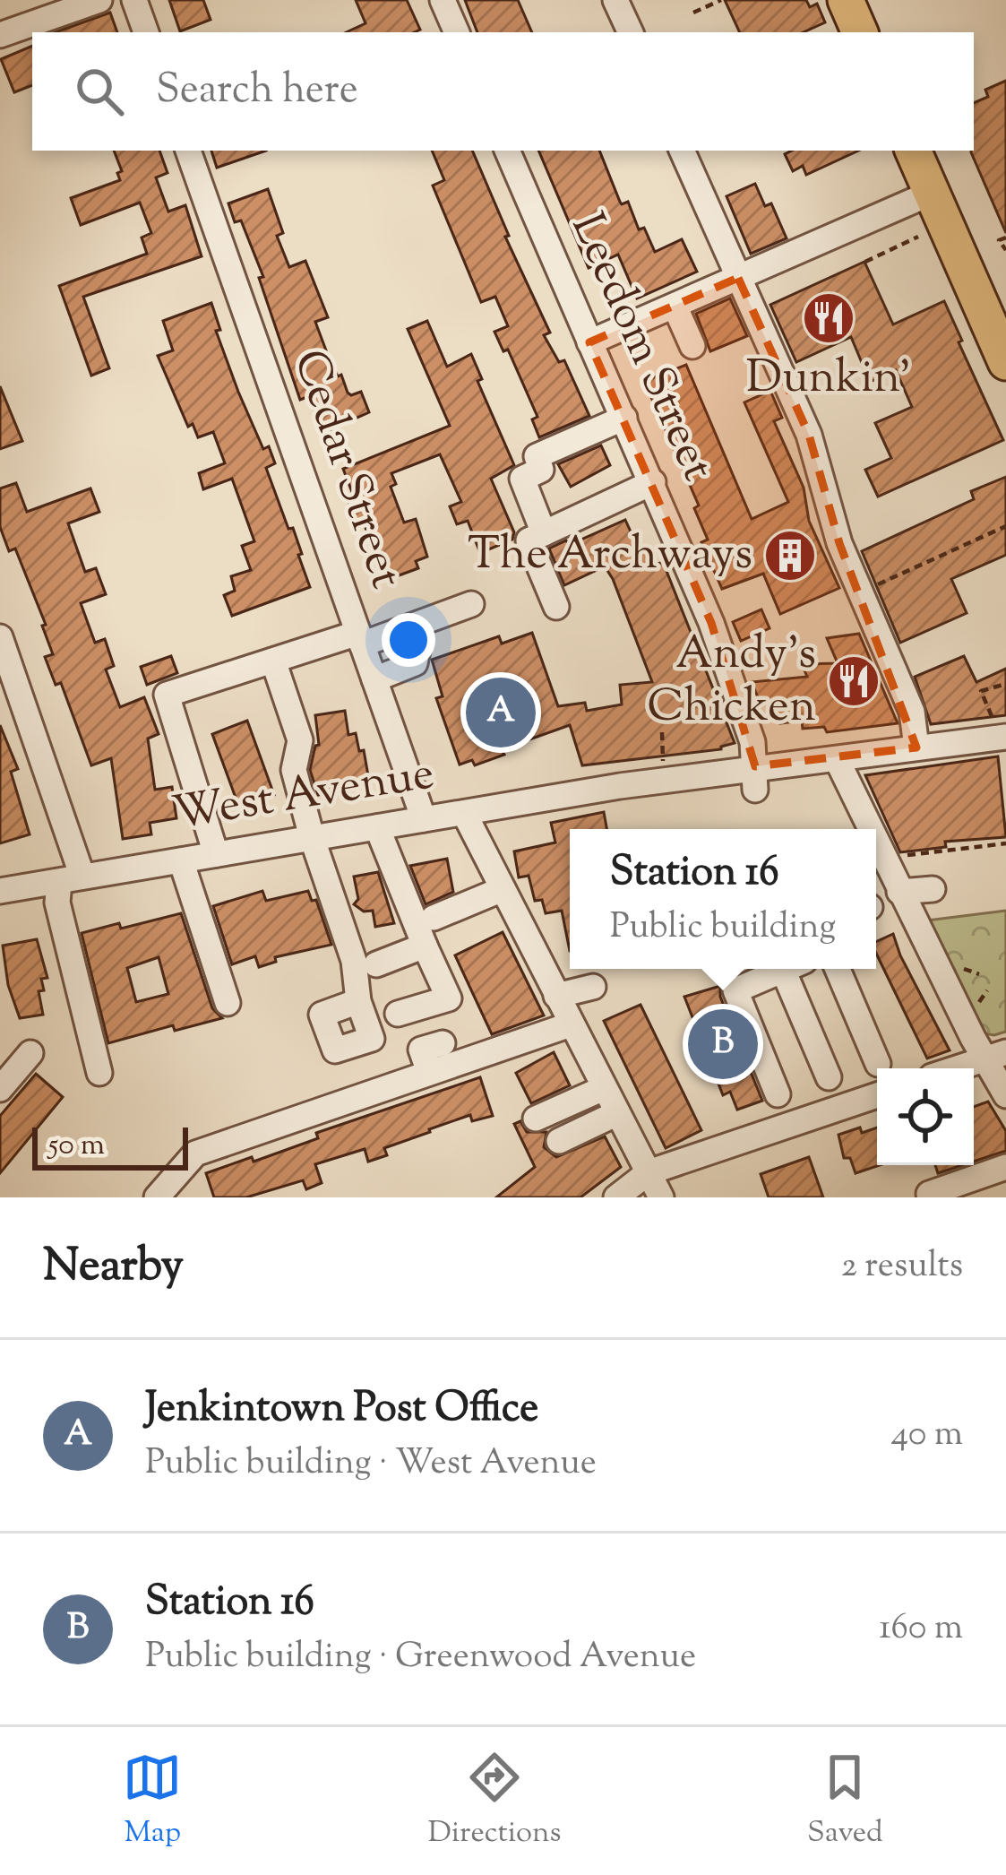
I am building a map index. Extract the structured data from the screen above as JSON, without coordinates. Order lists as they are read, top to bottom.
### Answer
{
  "streets": {
    "street": ["Leedom Street", "Cedar Street", "West Avenue"]
  },
  "crossings": [
    ["Leedom Street", "West Avenue"],
    ["Cedar Street", "West Avenue"]
  ],
  "places": {
    "restaurant": ["Dunkin'", "Andy's Chicken"],
    "building": ["The Archways"]
  },
  "scale_bar": "50 m",
  "page": {
    "search": "Search here",
    "pins": ["A", "B"],
    "popup": ["Station 16", "Public building"],
    "scale": "50 m",
    "heading": ["Nearby", "2 results"],
    "list": [
      {
        "mark": "A",
        "name": "Jenkintown Post Office",
        "note": "Public building · West Avenue",
        "value": "40 m"
      },
      {
        "mark": "B",
        "name": "Station 16",
        "note": "Public building · Greenwood Avenue",
        "value": "160 m"
      }
    ],
    "nav": ["Map", "Directions", "Saved"]
  }
}
